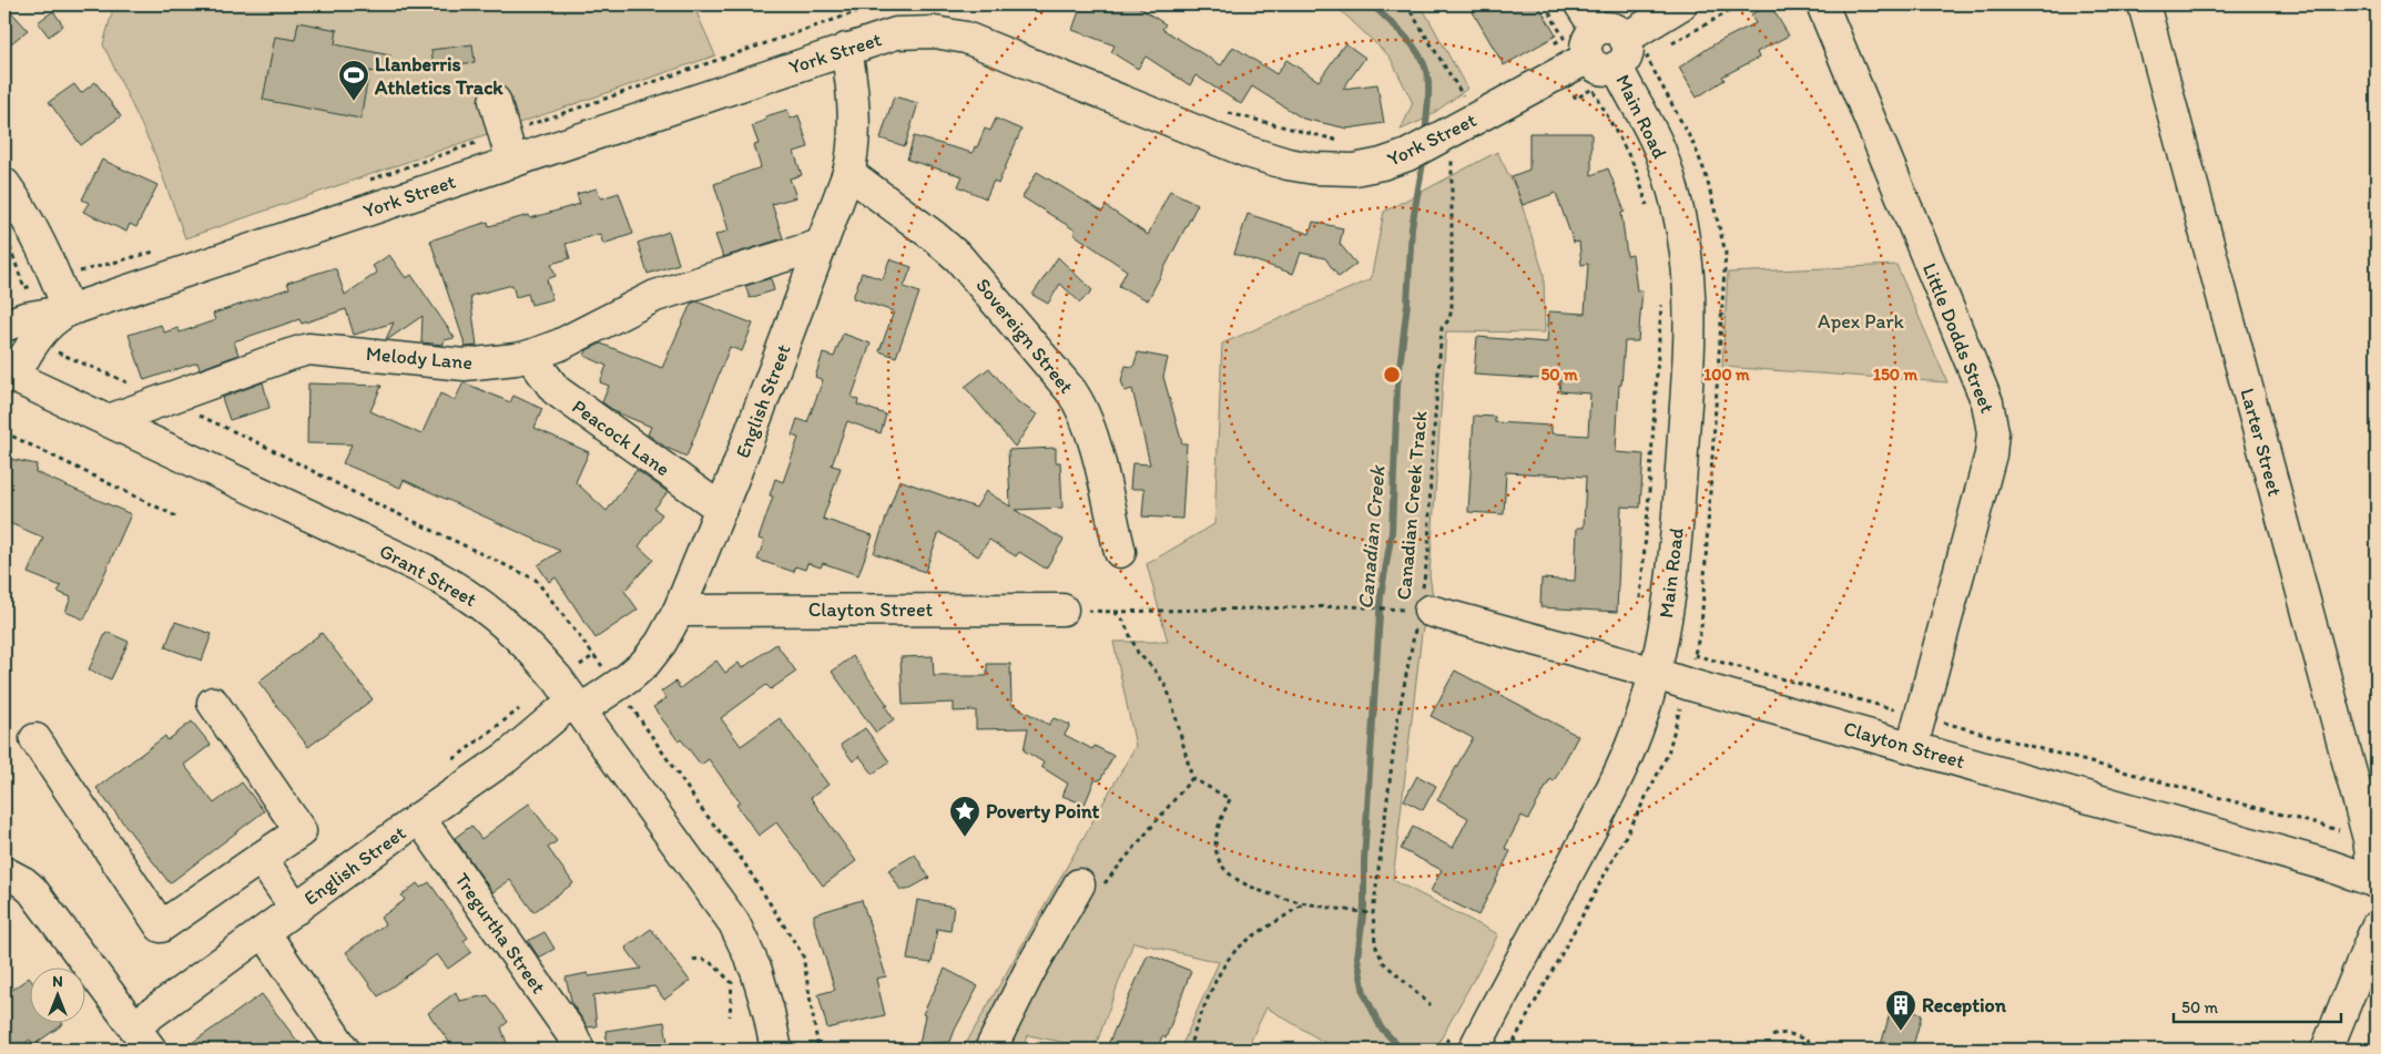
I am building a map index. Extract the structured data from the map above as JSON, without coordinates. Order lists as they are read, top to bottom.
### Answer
{
  "streets": {
    "street": [
      "York Street",
      "Main Road",
      "Sovereign Street",
      "Little Dodds Street",
      "Melody Lane",
      "English Street",
      "Peacock Lane",
      "Larter Street",
      "Grant Street",
      "Clayton Street",
      "Tregurtha Street"
    ],
    "path": ["Canadian Creek Track"]
  },
  "crossings": [
    ["York Street", "Main Road"],
    ["York Street", "English Street"],
    ["York Street", "Canadian Creek Track"],
    ["York Street", "Grant Street"],
    ["Main Road", "Clayton Street"],
    ["Sovereign Street", "English Street"],
    ["Little Dodds Street", "Clayton Street"],
    ["Melody Lane", "English Street"],
    ["Melody Lane", "Peacock Lane"],
    ["Melody Lane", "Grant Street"],
    ["English Street", "Peacock Lane"],
    ["English Street", "Grant Street"],
    ["English Street", "Clayton Street"],
    ["English Street", "Tregurtha Street"],
    ["Larter Street", "Clayton Street"],
    ["Canadian Creek Track", "Clayton Street"]
  ],
  "water": ["Canadian Creek"],
  "parks": ["Apex Park"],
  "places": {
    "sports": ["Llanberris Athletics Track"],
    "place": ["Poverty Point"],
    "building": ["Reception"]
  },
  "scale_bar": "50 m",
  "north": "top",
  "rings": ["50 m", "100 m", "150 m"]
}
